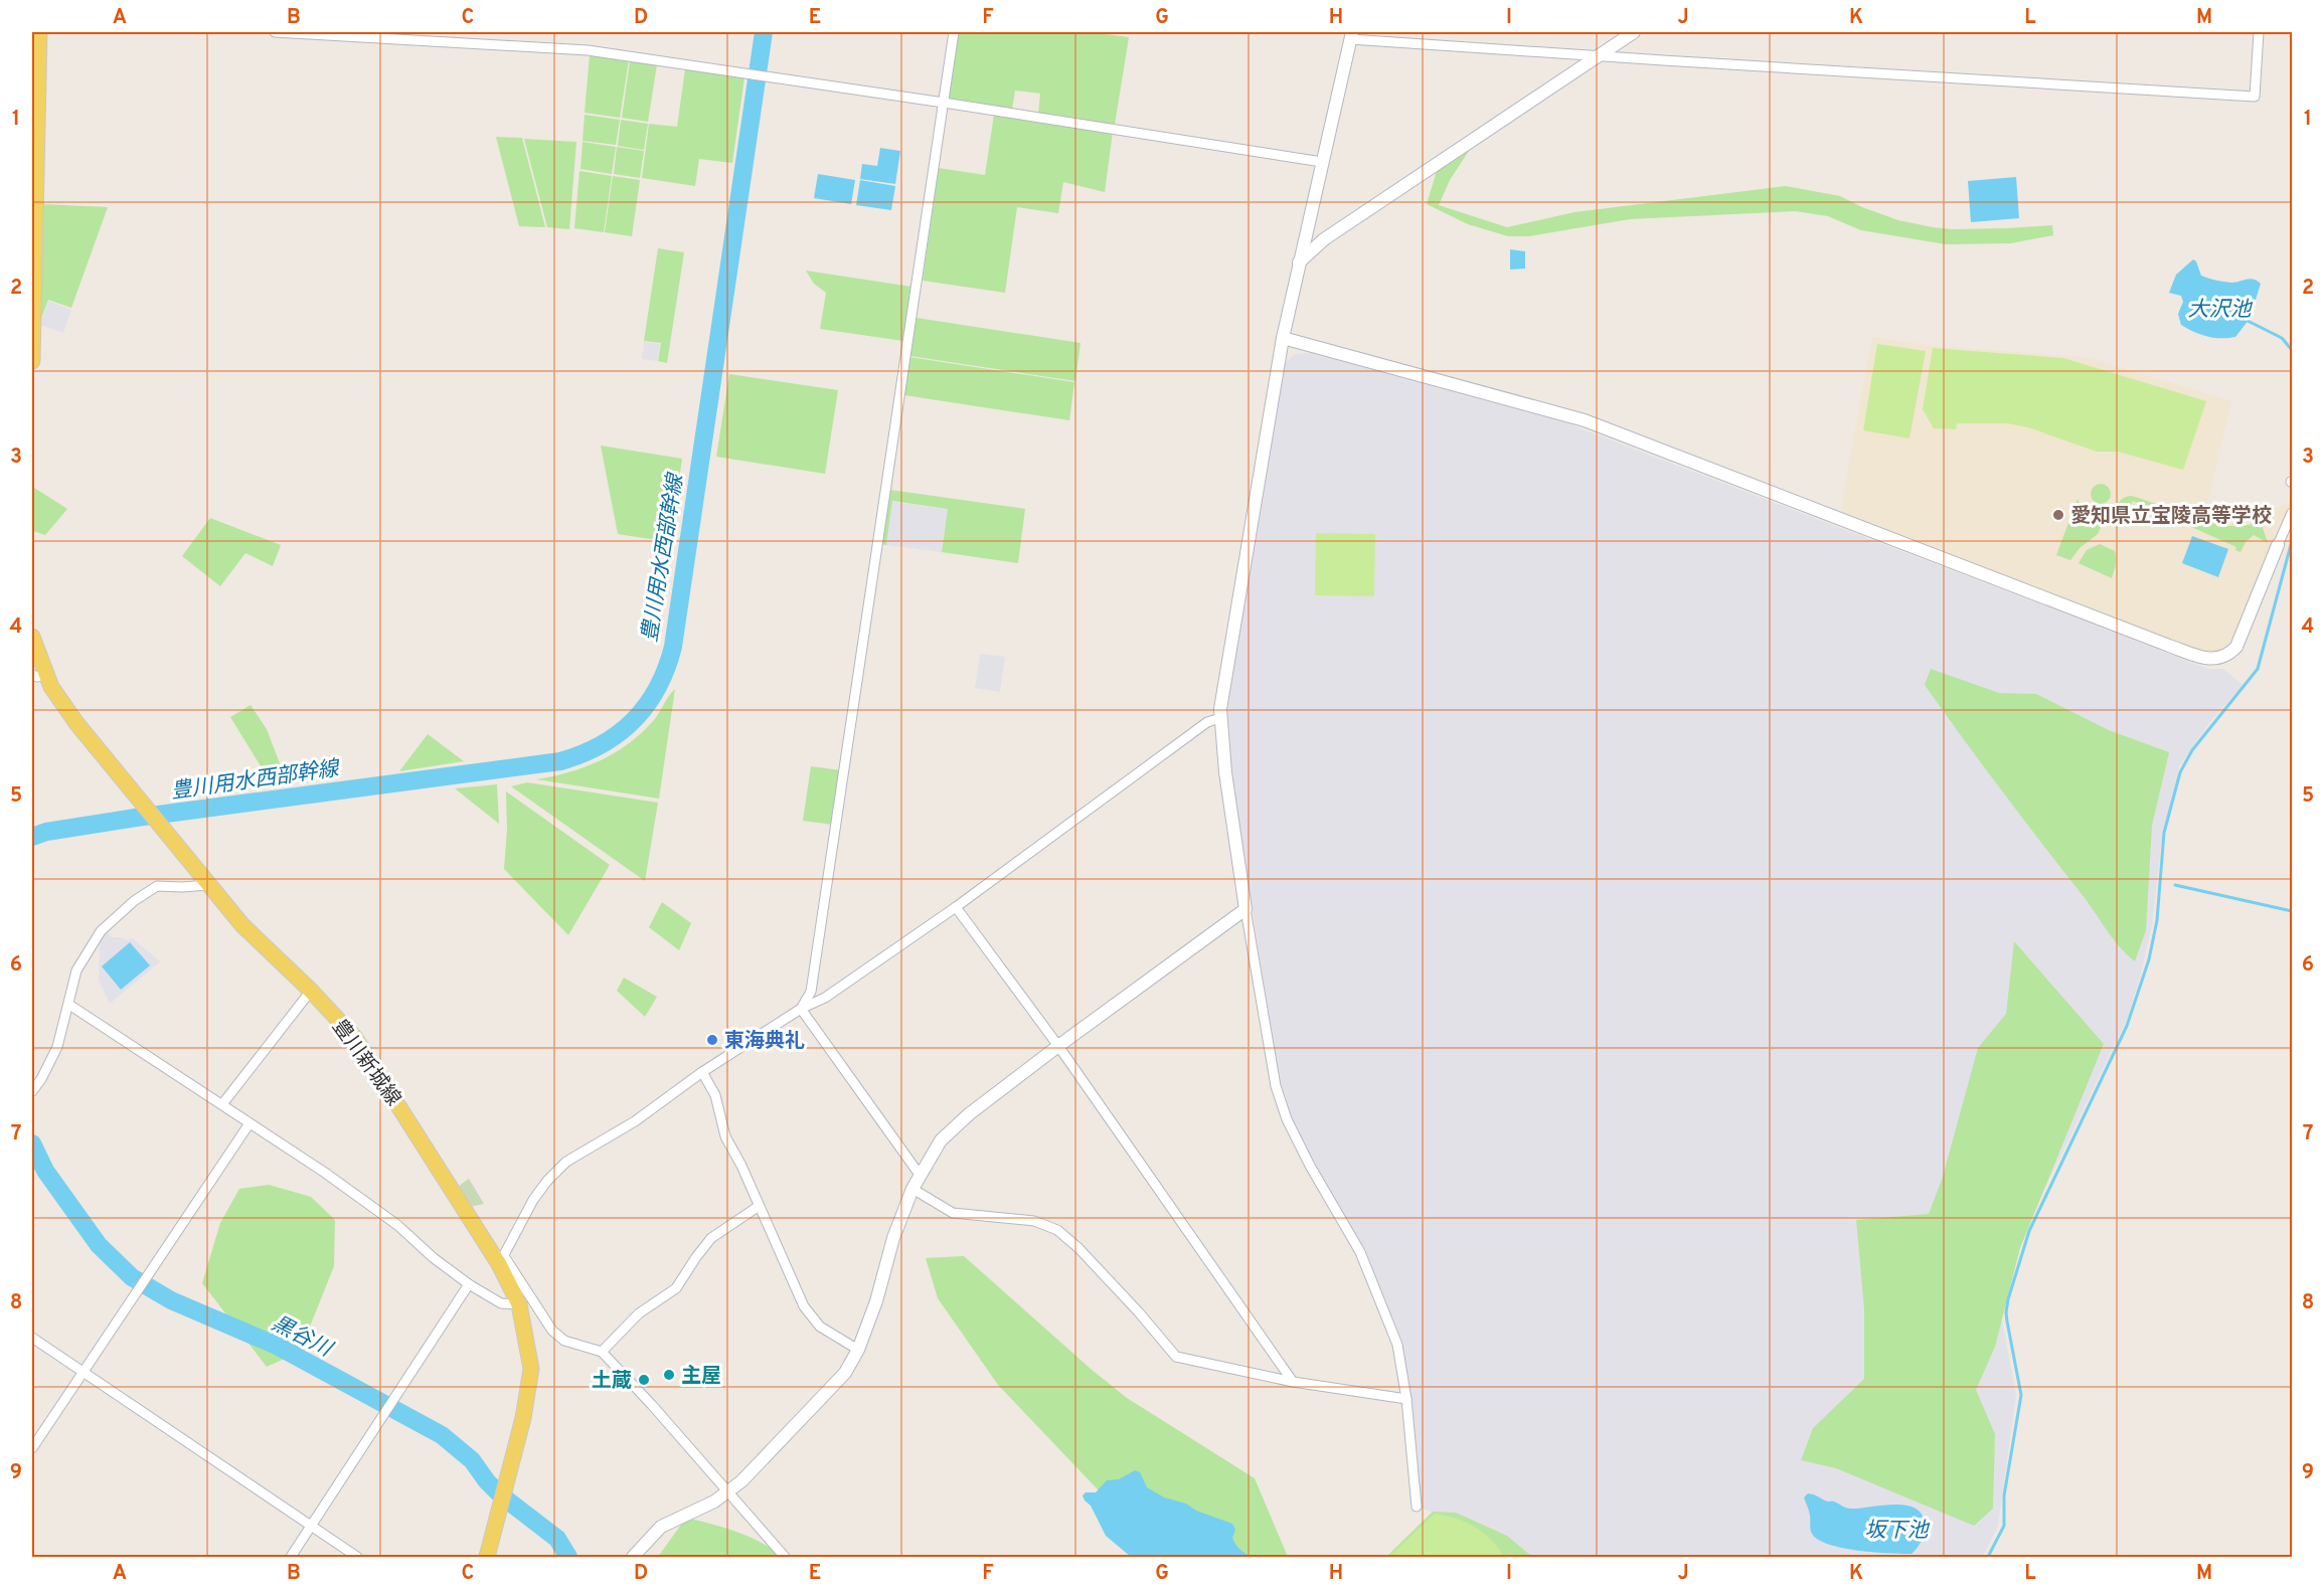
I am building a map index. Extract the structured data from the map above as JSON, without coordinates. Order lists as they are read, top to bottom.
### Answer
{
  "streets": {
    "main road": ["豊川新城線"]
  },
  "water": [
    "大沢池",
    "豊川用水西部幹線",
    "黒谷川",
    "坂下池"
  ],
  "places": [
    "愛知県立宝陵高等学校",
    "東海典礼",
    "主屋",
    "土蔵"
  ],
  "grid": {
    "columns": [
      "A",
      "B",
      "C",
      "D",
      "E",
      "F",
      "G",
      "H",
      "I",
      "J",
      "K",
      "L",
      "M"
    ],
    "rows": [
      "1",
      "2",
      "3",
      "4",
      "5",
      "6",
      "7",
      "8",
      "9"
    ]
  }
}
